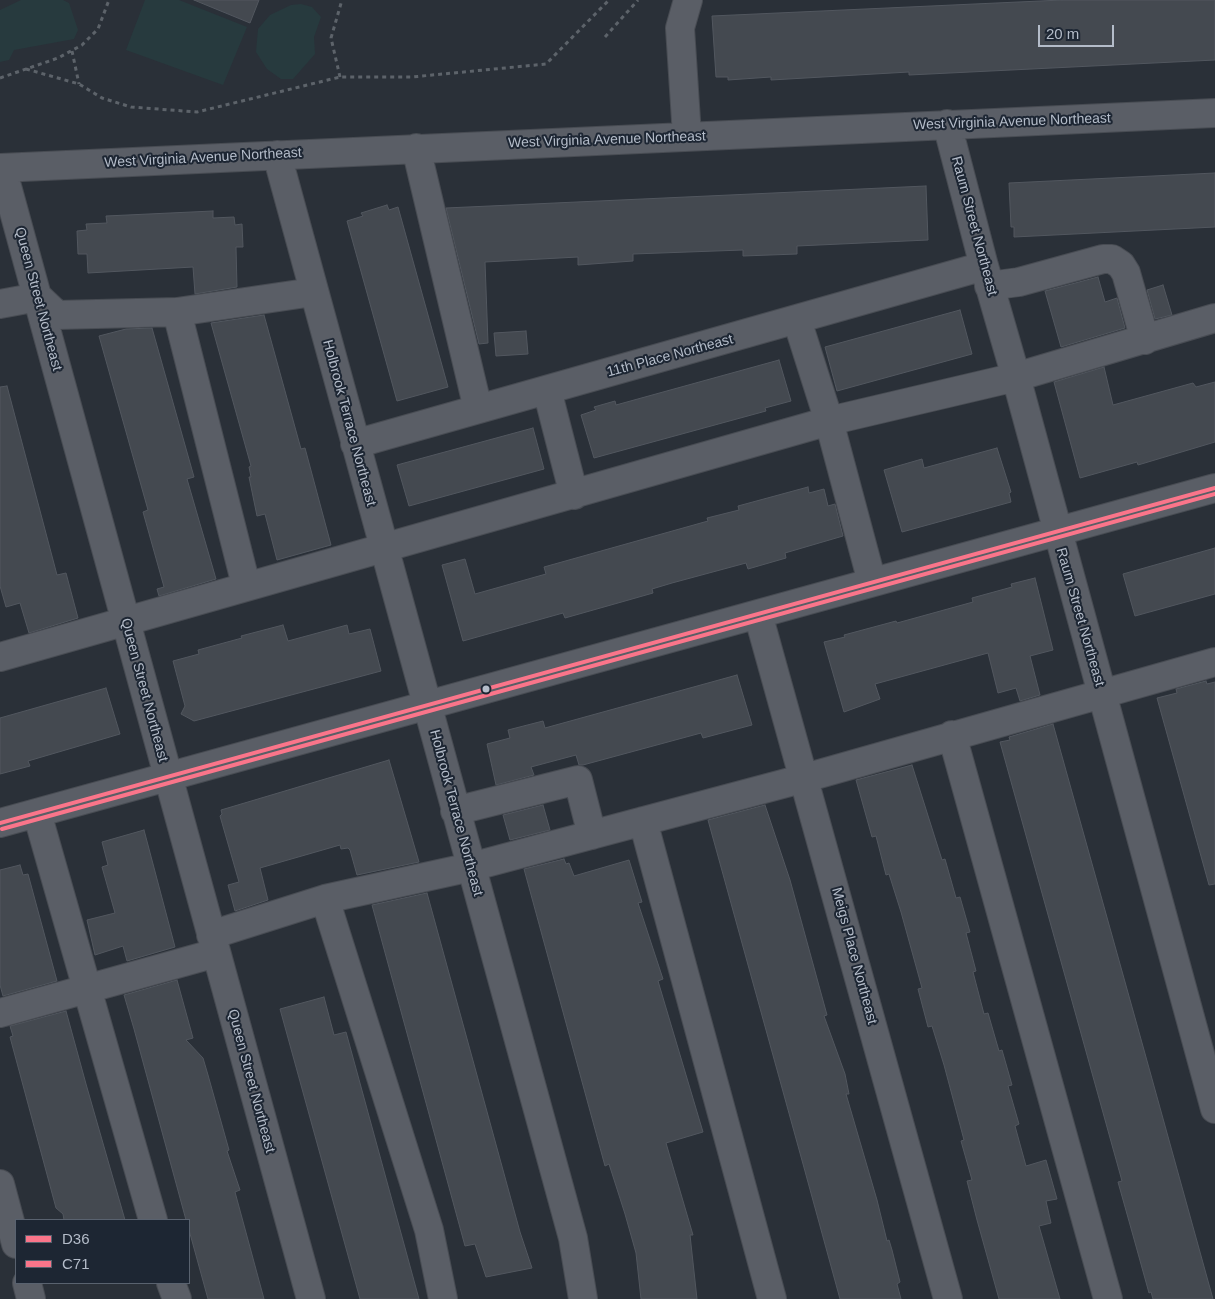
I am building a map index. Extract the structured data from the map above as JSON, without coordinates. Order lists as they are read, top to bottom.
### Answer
{
  "streets": {
    "street": [
      "West Virginia Avenue Northeast",
      "Raum Street Northeast",
      "Queen Street Northeast",
      "11th Place Northeast",
      "Holbrook Terrace Northeast",
      "Meigs Place Northeast"
    ]
  },
  "crossings": [
    ["West Virginia Avenue Northeast", "Raum Street Northeast"],
    ["West Virginia Avenue Northeast", "Queen Street Northeast"],
    ["West Virginia Avenue Northeast", "Holbrook Terrace Northeast"],
    ["Raum Street Northeast", "11th Place Northeast"],
    ["11th Place Northeast", "Holbrook Terrace Northeast"]
  ],
  "lines": ["transit line D36", "transit line C71"],
  "legend": ["D36", "C71"],
  "scale_bar": "20 m"
}
